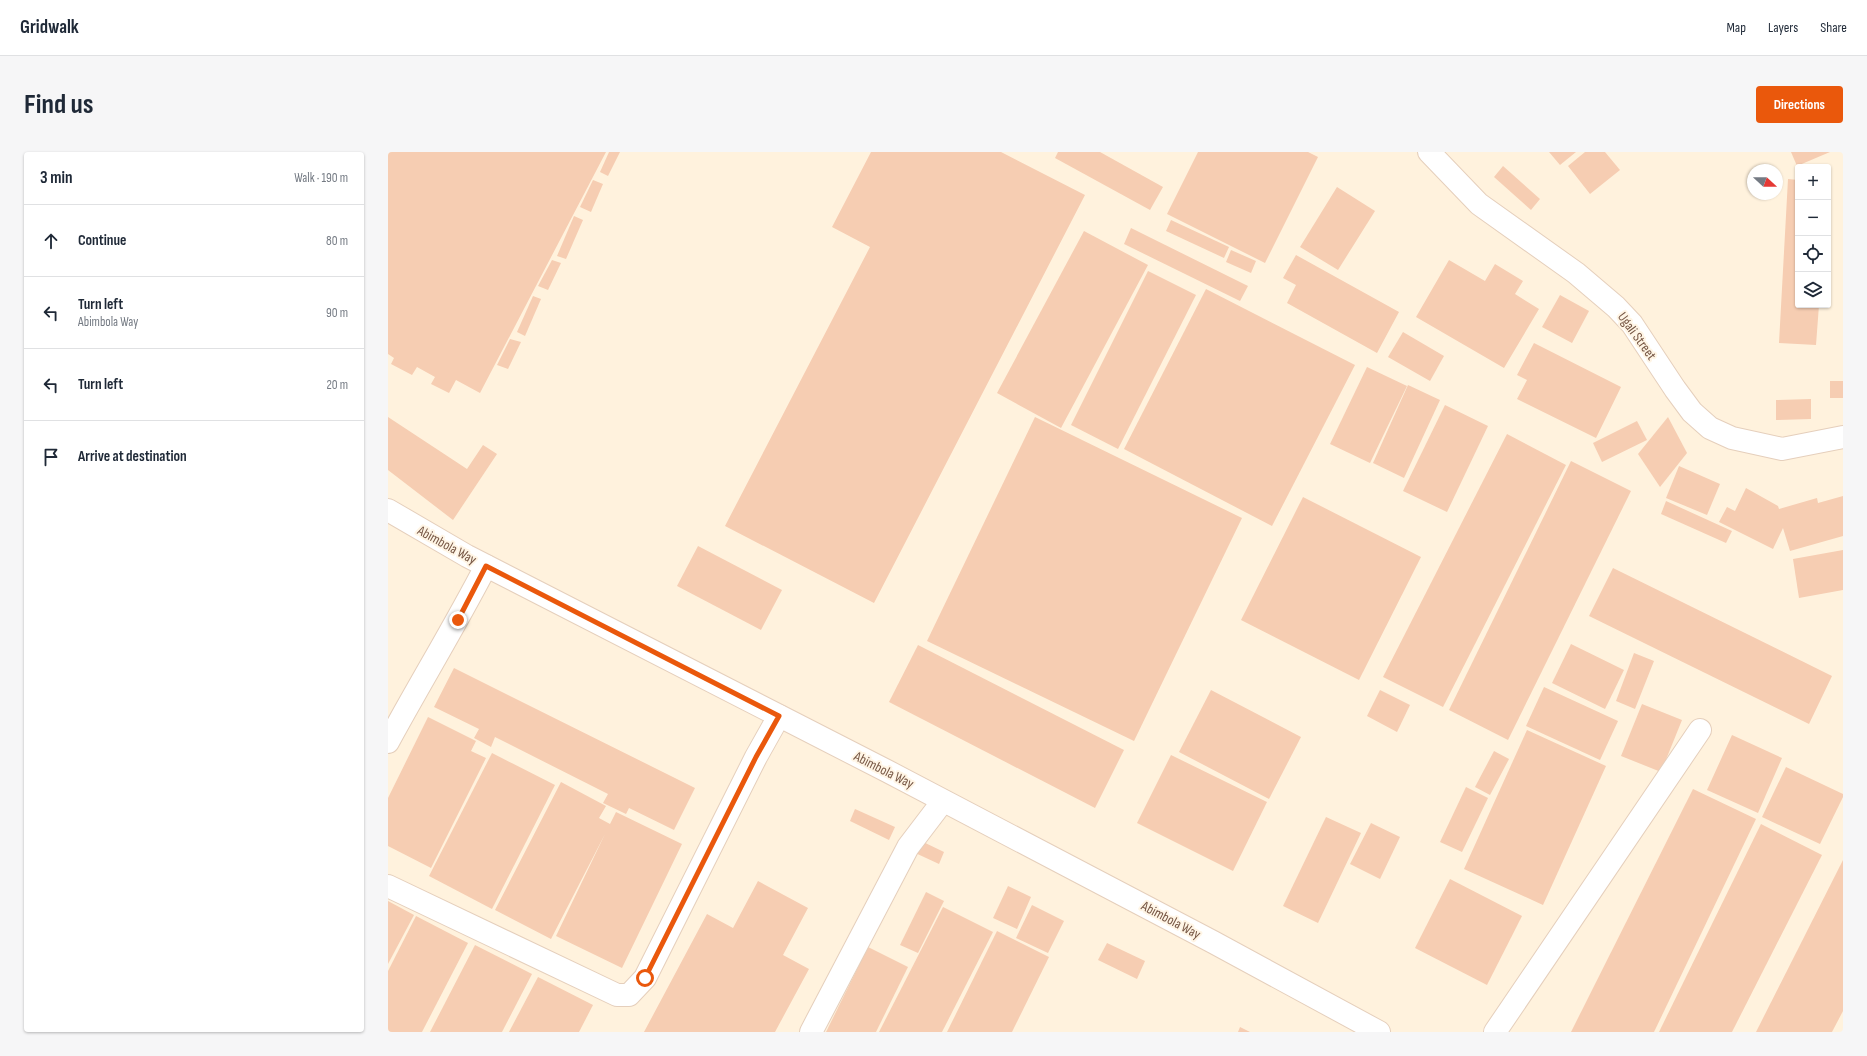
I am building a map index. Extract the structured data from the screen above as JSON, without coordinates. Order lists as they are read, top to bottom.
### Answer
{
  "streets": {
    "street": ["Ugali Street", "Abimbola Way"]
  },
  "north": "right",
  "page": {
    "header": "Gridwalk",
    "nav": ["Map", "Layers", "Share"],
    "buttons": "Directions",
    "title": "Find us",
    "heading": ["3 min", "Walk · 190 m"],
    "map_buttons": ["+", "−"],
    "list": [
      ["Continue", "80 m"],
      ["Turn left", "Abimbola Way", "90 m"],
      ["Turn left", "20 m"],
      "Arrive at destination"
    ]
  }
}
